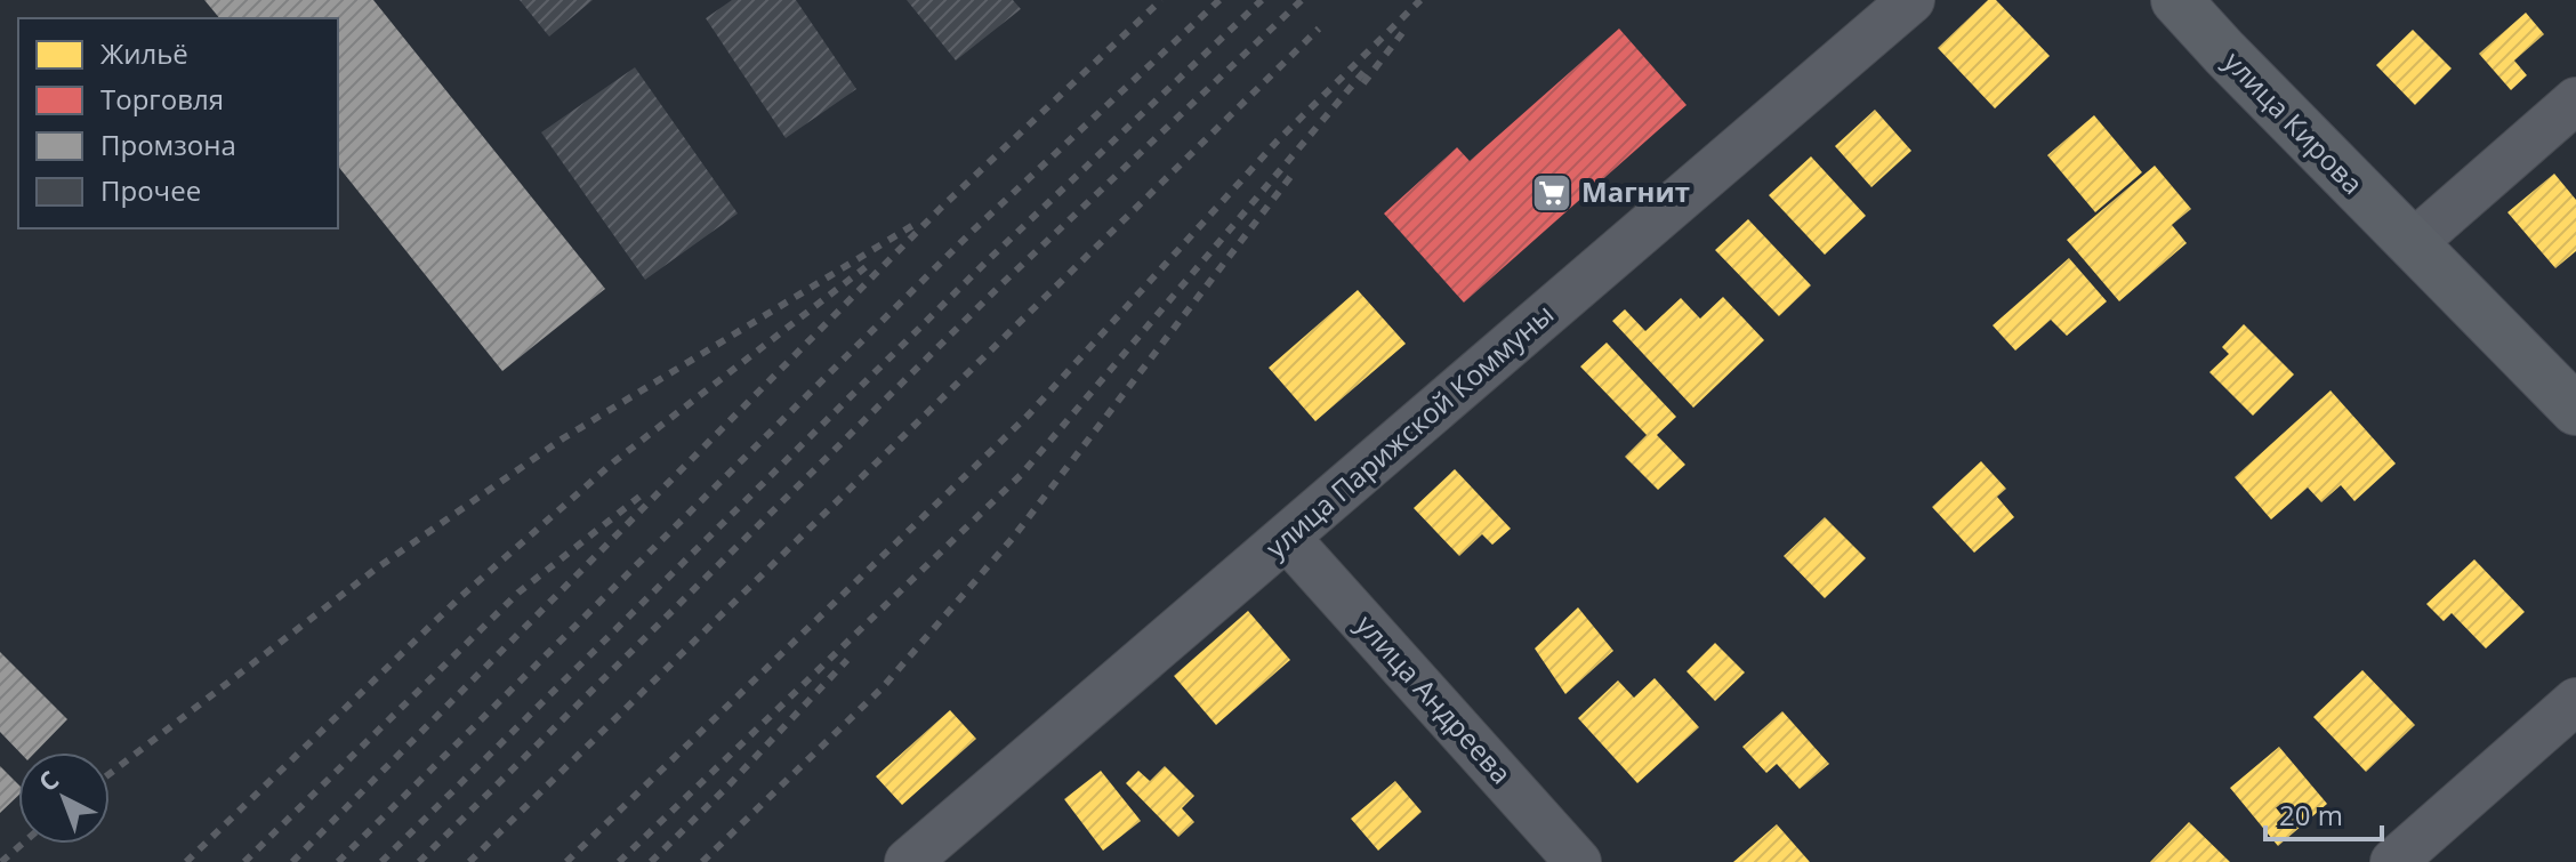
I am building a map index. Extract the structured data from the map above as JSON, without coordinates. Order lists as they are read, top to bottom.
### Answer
{
  "streets": {
    "main road": ["улица Кирова"],
    "street": ["улица Парижской Коммуны", "улица Андреева"]
  },
  "crossings": [
    ["улица Парижской Коммуны", "улица Андреева"]
  ],
  "places": {
    "supermarket": ["Магнит"]
  },
  "legend": [
    "Жильё",
    "Торговля",
    "Промзона",
    "Прочее"
  ],
  "scale_bar": "20 m",
  "north": "top left"
}
